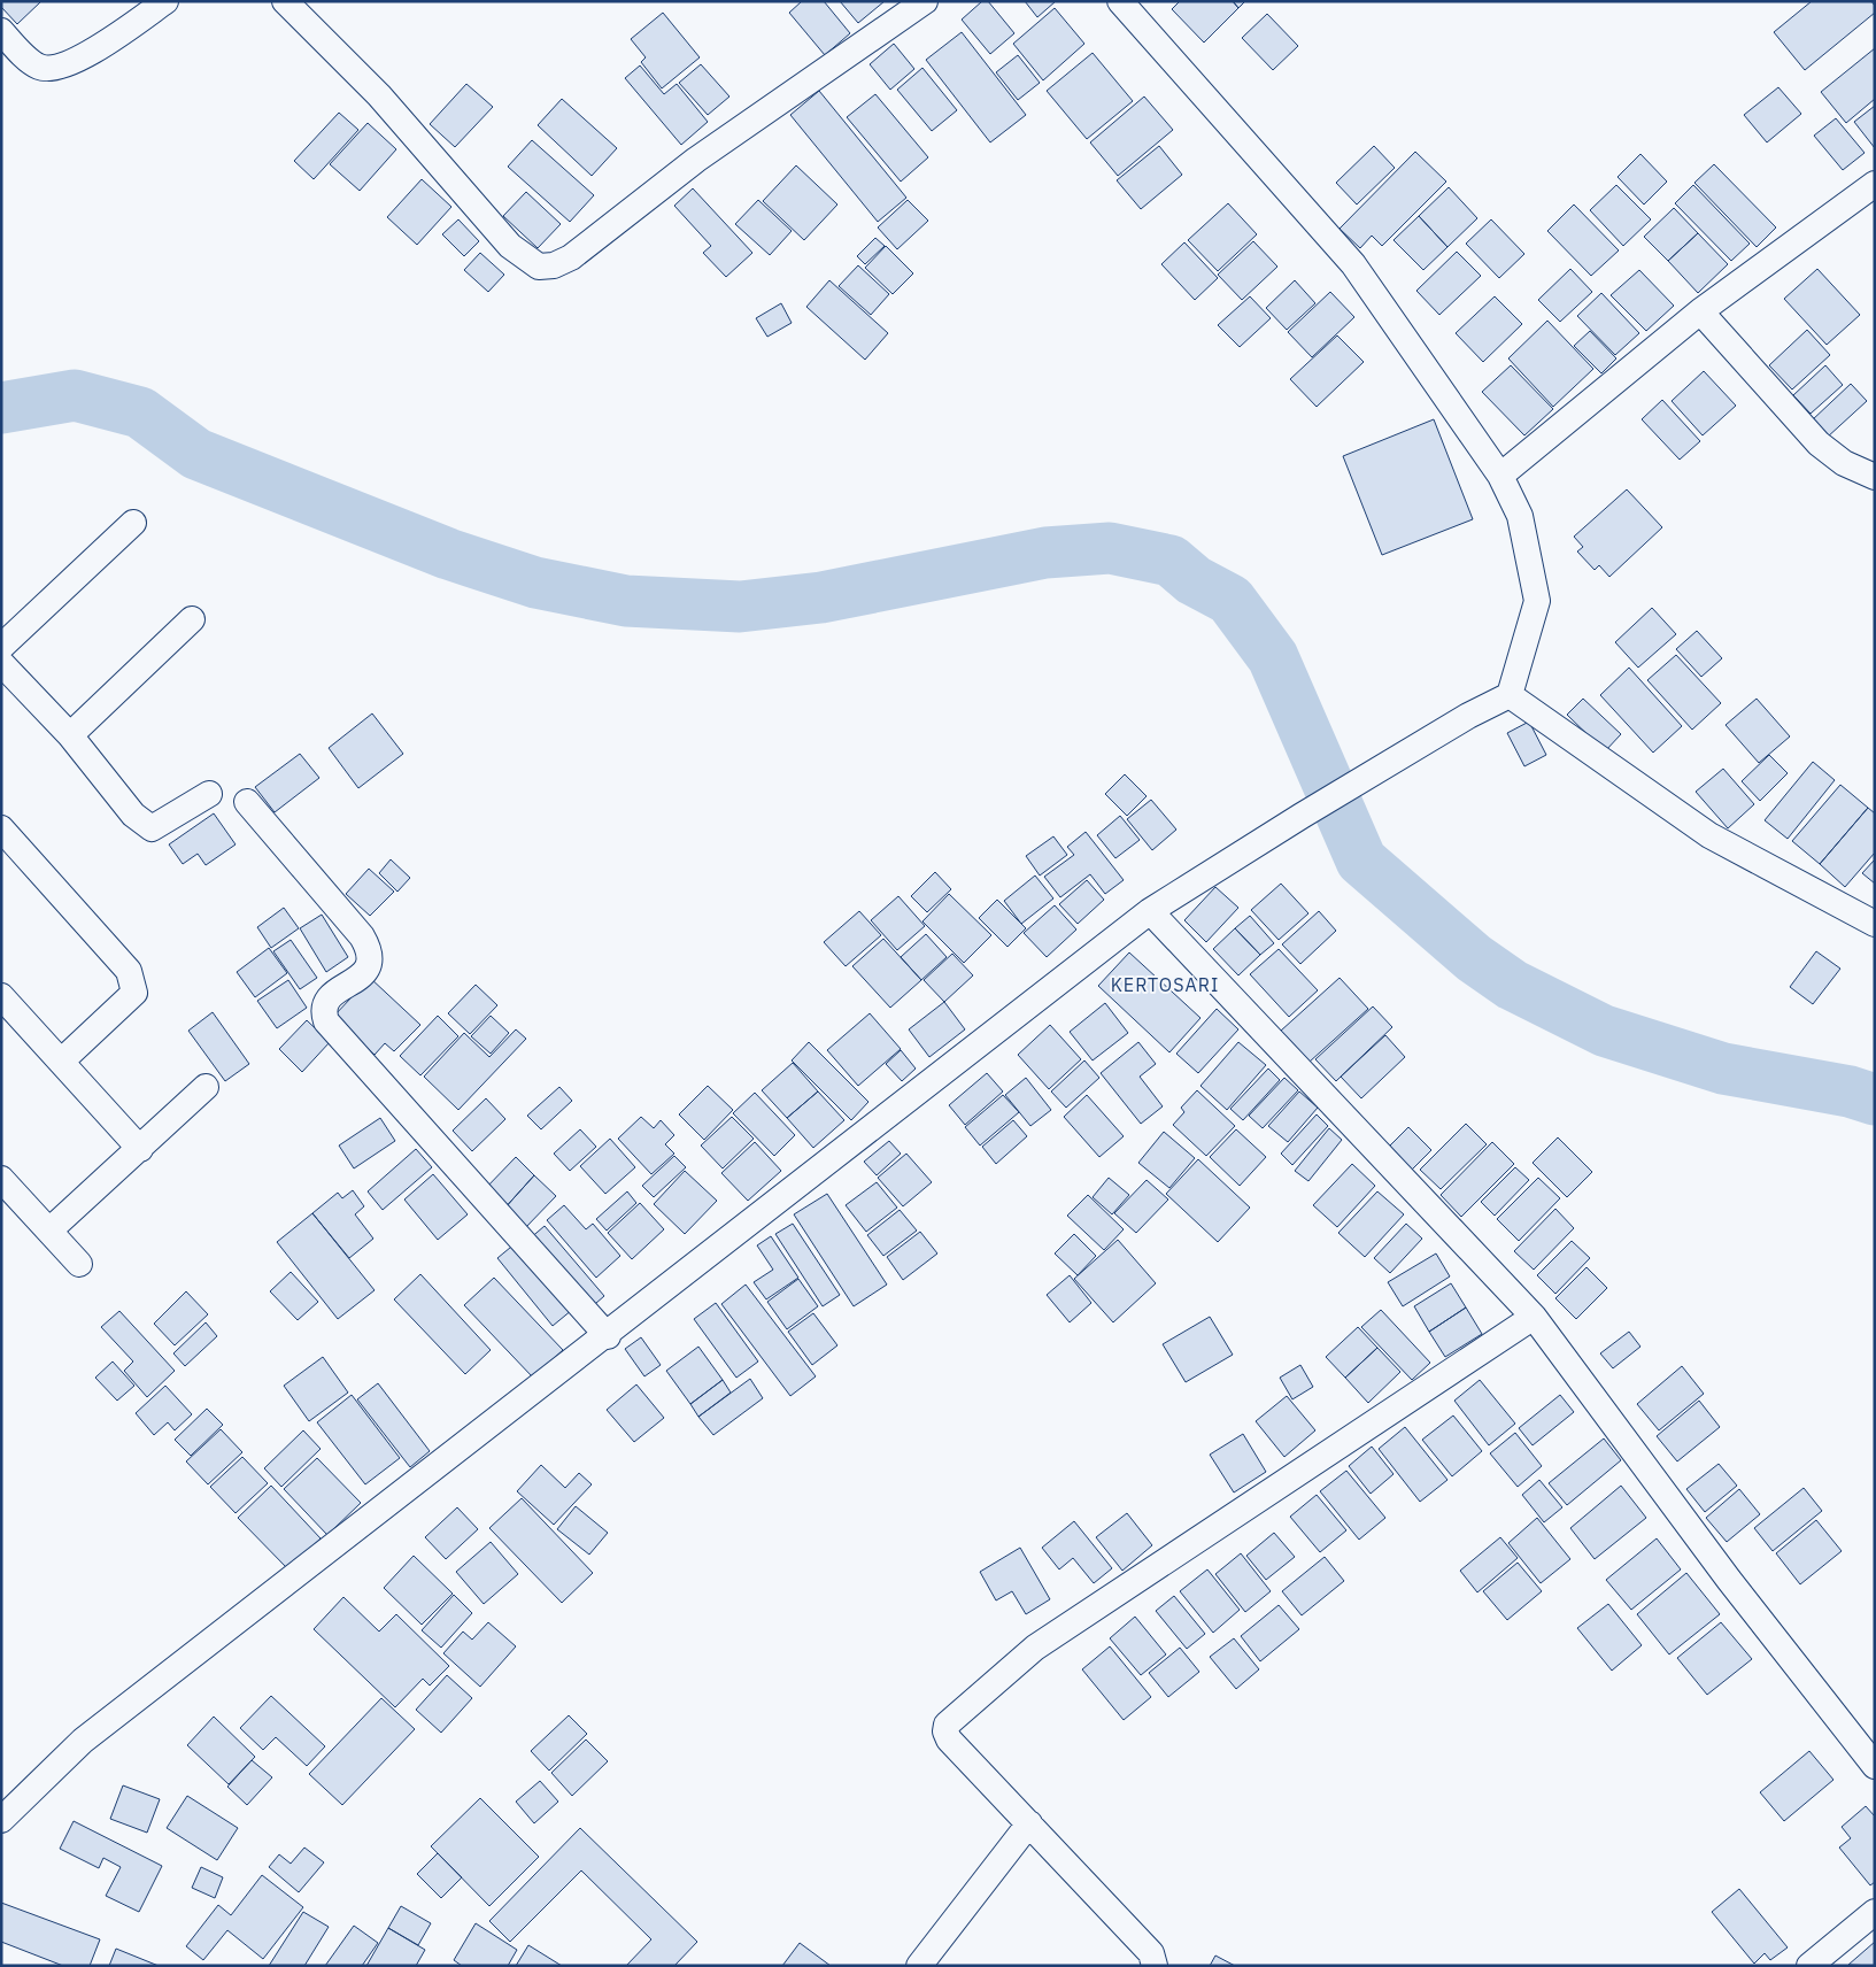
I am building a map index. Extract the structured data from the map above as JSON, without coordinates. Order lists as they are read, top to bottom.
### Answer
{
  "districts": ["KERTOSARI"]
}
